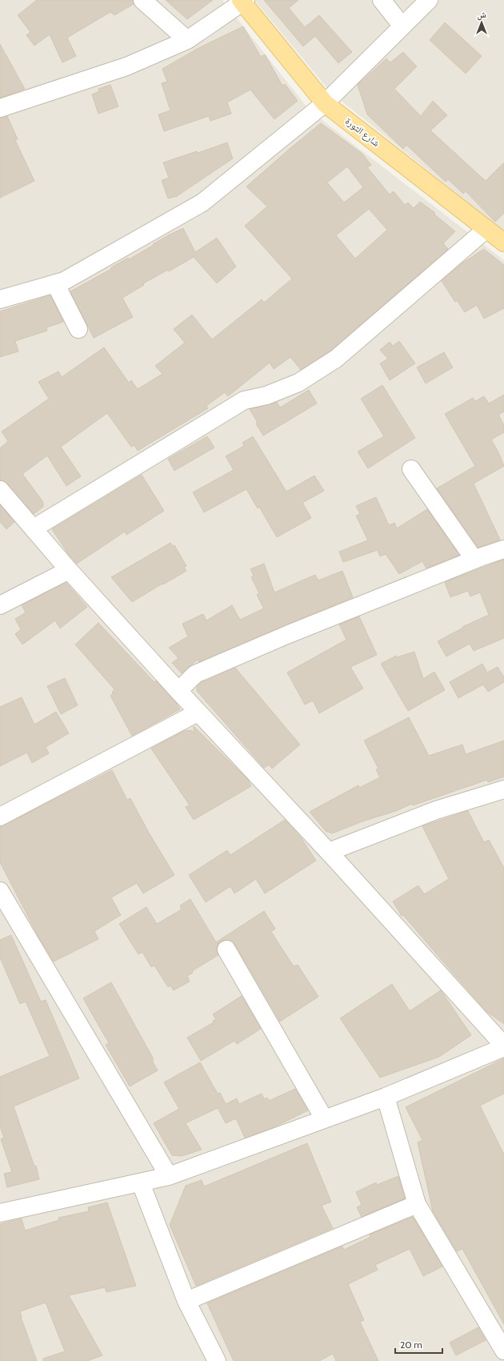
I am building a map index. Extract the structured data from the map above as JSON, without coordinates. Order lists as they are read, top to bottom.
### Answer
{
  "streets": {
    "main road": ["شارع الثورة"]
  },
  "scale_bar": "20 m",
  "north": "top"
}
